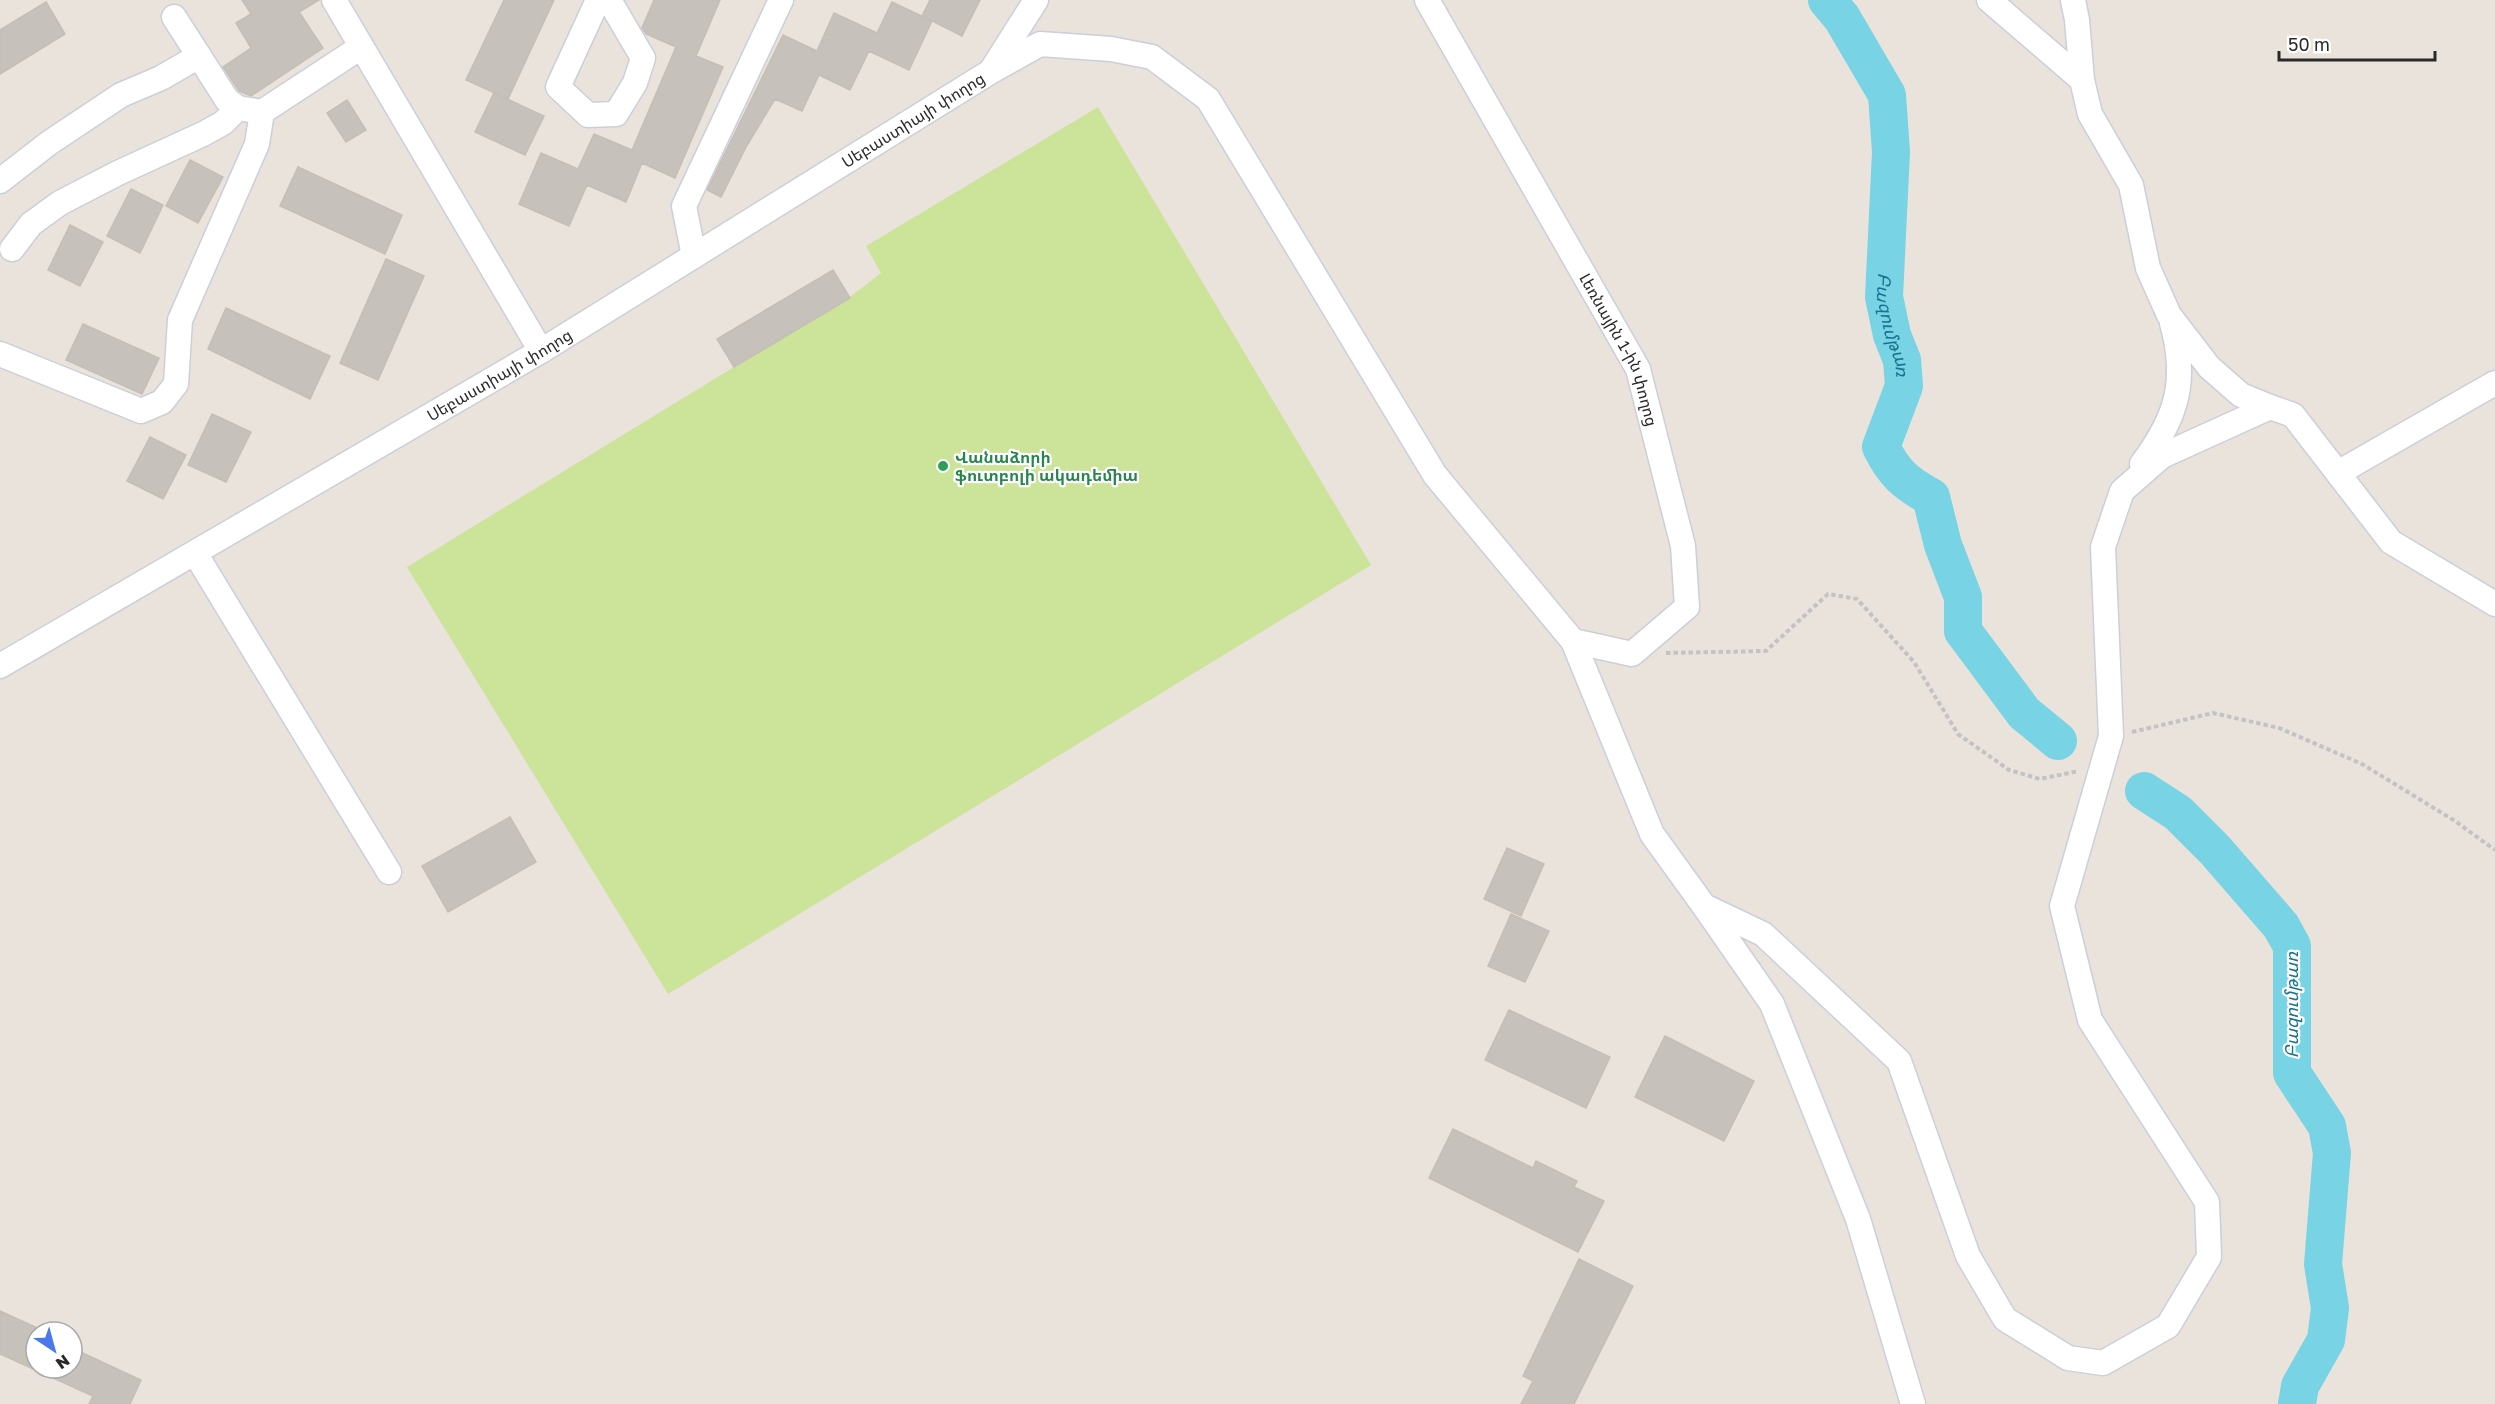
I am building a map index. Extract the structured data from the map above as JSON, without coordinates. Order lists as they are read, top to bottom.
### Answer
{
  "streets": {
    "street": ["Սեբաստիայի փողոց", "Լեռնային 1-ին փողոց"]
  },
  "water": ["Բազումթառ"],
  "places": ["Վանաձորի ֆուտբոլի ակադեմիա"],
  "scale_bar": "50 m",
  "north": "bottom right"
}
